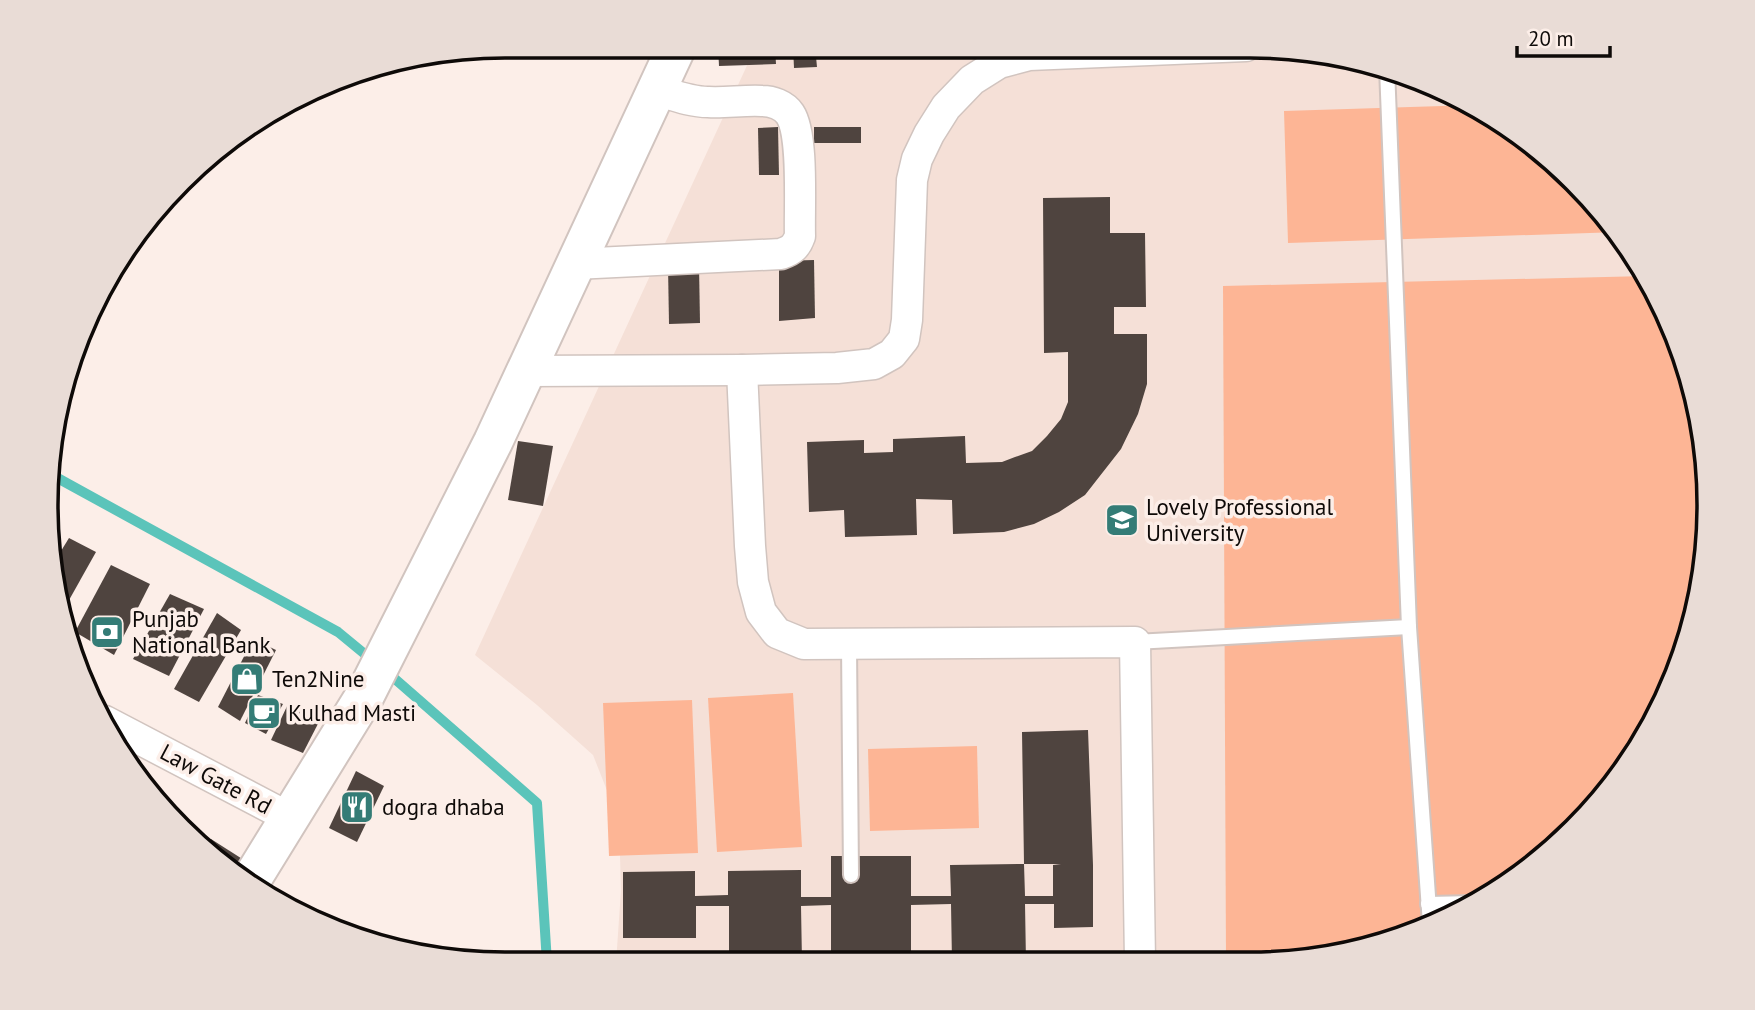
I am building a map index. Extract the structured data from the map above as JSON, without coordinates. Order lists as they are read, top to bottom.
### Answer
{
  "streets": {
    "street": ["Law Gate Rd"]
  },
  "places": {
    "school or university": ["Lovely Professional University"],
    "bank": ["Punjab National Bank"],
    "shop": ["Ten2Nine"],
    "cafe": ["Kulhad Masti"],
    "restaurant": ["dogra dhaba"]
  },
  "scale_bar": "20 m"
}
